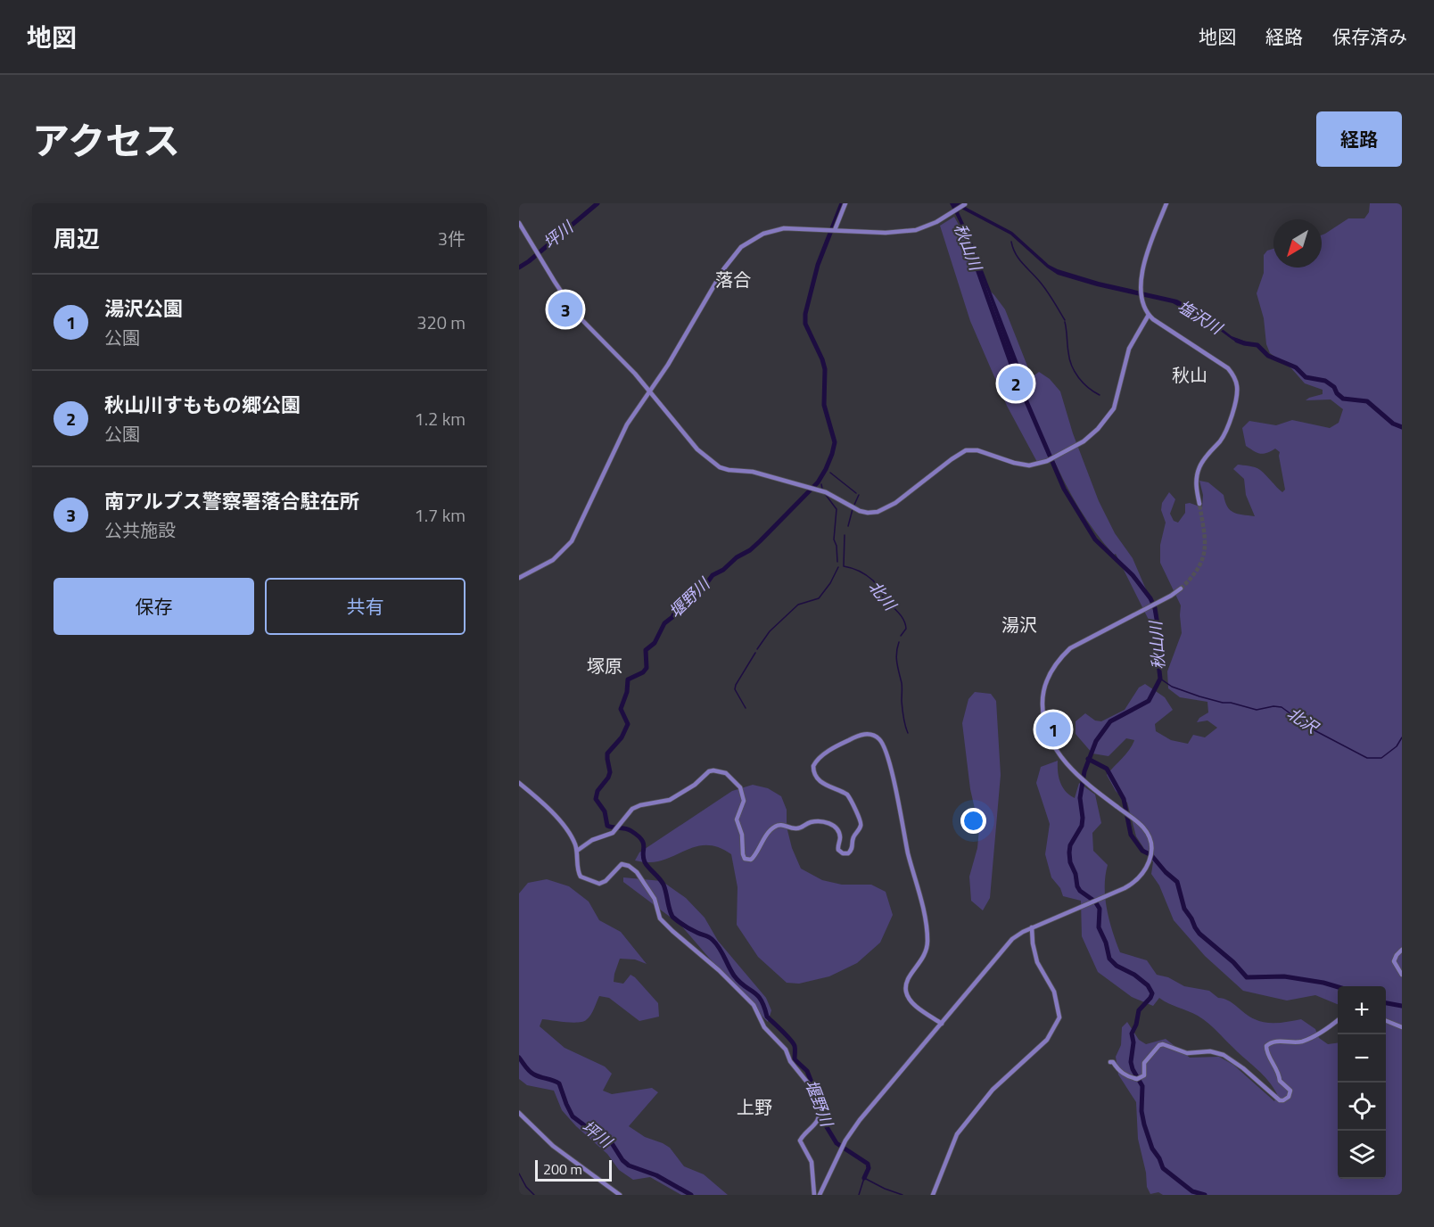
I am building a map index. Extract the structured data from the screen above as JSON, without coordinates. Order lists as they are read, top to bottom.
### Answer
{
  "districts": [
    "落合",
    "秋山",
    "湯沢",
    "塚原",
    "上野"
  ],
  "water": [
    "坪川",
    "秋山川",
    "塩沢川",
    "北川",
    "堰野川",
    "北沢"
  ],
  "scale_bar": "200 m",
  "north": "bottom left",
  "page": {
    "header": "地図",
    "nav": ["地図", "経路", "保存済み"],
    "title": "アクセス",
    "buttons": [
      "経路",
      ["保存", "共有"]
    ],
    "heading": ["周辺", "3件"],
    "list": [
      {
        "mark": "1",
        "name": "湯沢公園",
        "note": "公園",
        "value": "320 m"
      },
      {
        "mark": "2",
        "name": "秋山川すももの郷公園",
        "note": "公園",
        "value": "1.2 km"
      },
      {
        "mark": "3",
        "name": "南アルプス警察署落合駐在所",
        "note": "公共施設",
        "value": "1.7 km"
      }
    ],
    "pins": ["3", "2", "1"],
    "map_buttons": ["+", "−"],
    "scale": "200 m"
  }
}
